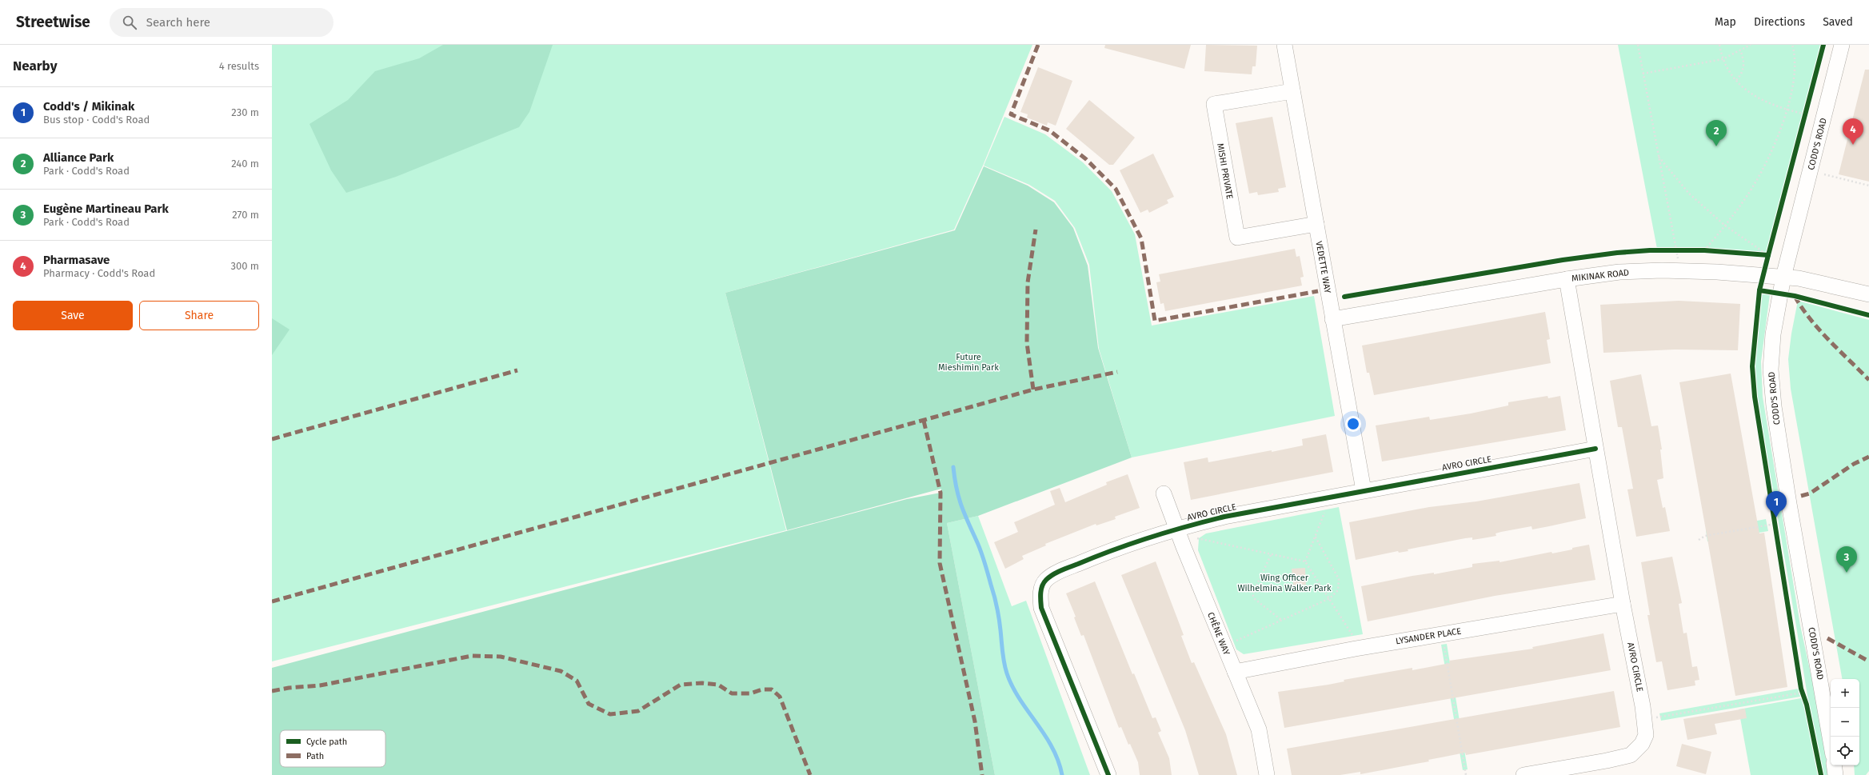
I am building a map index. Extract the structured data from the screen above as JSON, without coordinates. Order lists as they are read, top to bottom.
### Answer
{
  "streets": {
    "street": [
      "CODD'S ROAD",
      "MISHI PRIVATE",
      "VEDETTE WAY",
      "MIKINAK ROAD",
      "AVRO CIRCLE",
      "CHÊNE WAY",
      "LYSANDER PLACE"
    ]
  },
  "crossings": [
    ["CODD'S ROAD", "MIKINAK ROAD"],
    ["MISHI PRIVATE", "VEDETTE WAY"],
    ["VEDETTE WAY", "MIKINAK ROAD"],
    ["VEDETTE WAY", "AVRO CIRCLE"],
    ["MIKINAK ROAD", "AVRO CIRCLE"],
    ["AVRO CIRCLE", "CHÊNE WAY"],
    ["AVRO CIRCLE", "LYSANDER PLACE"],
    ["CHÊNE WAY", "LYSANDER PLACE"]
  ],
  "parks": ["Future Mieshimin Park", "Wing Officer Wilhelmina Walker Park"],
  "legend": ["Cycle path", "Path"],
  "page": {
    "header": "Streetwise",
    "search": "Search here",
    "nav": ["Map", "Directions", "Saved"],
    "heading": ["Nearby", "4 results"],
    "list": [
      {
        "mark": "1",
        "name": "Codd's / Mikinak",
        "note": "Bus stop · Codd's Road",
        "value": "230 m"
      },
      {
        "mark": "2",
        "name": "Alliance Park",
        "note": "Park · Codd's Road",
        "value": "240 m"
      },
      {
        "mark": "3",
        "name": "Eugène Martineau Park",
        "note": "Park · Codd's Road",
        "value": "270 m"
      },
      {
        "mark": "4",
        "name": "Pharmasave",
        "note": "Pharmacy · Codd's Road",
        "value": "300 m"
      }
    ],
    "pins": [
      "4",
      "2",
      "1",
      "3"
    ],
    "buttons": ["Save", "Share"],
    "map_buttons": ["+", "−"]
  }
}
